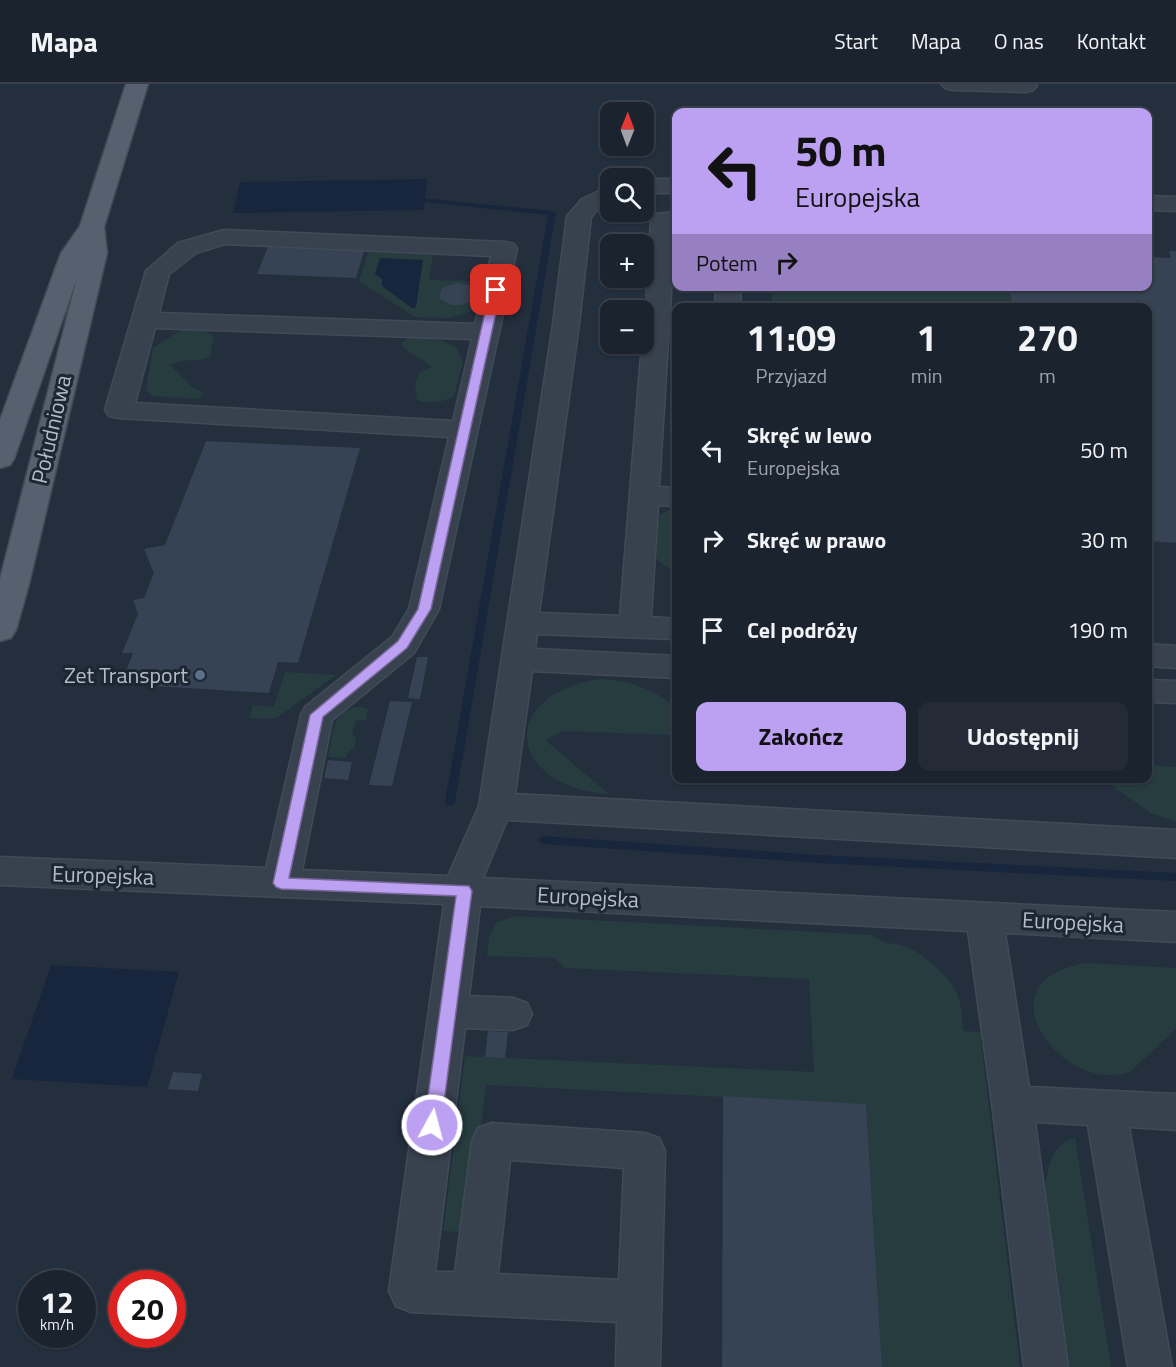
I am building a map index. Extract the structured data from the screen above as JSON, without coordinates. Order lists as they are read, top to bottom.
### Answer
{
  "streets": {
    "main road": ["Południowa"],
    "street": ["Europejska"]
  },
  "places": ["Zet Transport"],
  "north": "top",
  "page": {
    "header": "Mapa",
    "nav": [
      "Start",
      "Mapa",
      "O nas",
      "Kontakt"
    ],
    "map_buttons": ["+", "−"],
    "turn": ["50 m", "Europejska"],
    "then": "Potem",
    "eta": [
      "11:09",
      "Przyjazd",
      "1",
      "min",
      "270",
      "m"
    ],
    "list": [
      {
        "name": "Skręć w lewo",
        "note": "Europejska",
        "value": "50 m"
      },
      {
        "name": "Skręć w prawo",
        "value": "30 m"
      },
      {
        "name": "Cel podróży",
        "value": "190 m"
      }
    ],
    "buttons": ["Zakończ", "Udostępnij"],
    "speed": "12 km/h",
    "limit": "20"
  }
}
